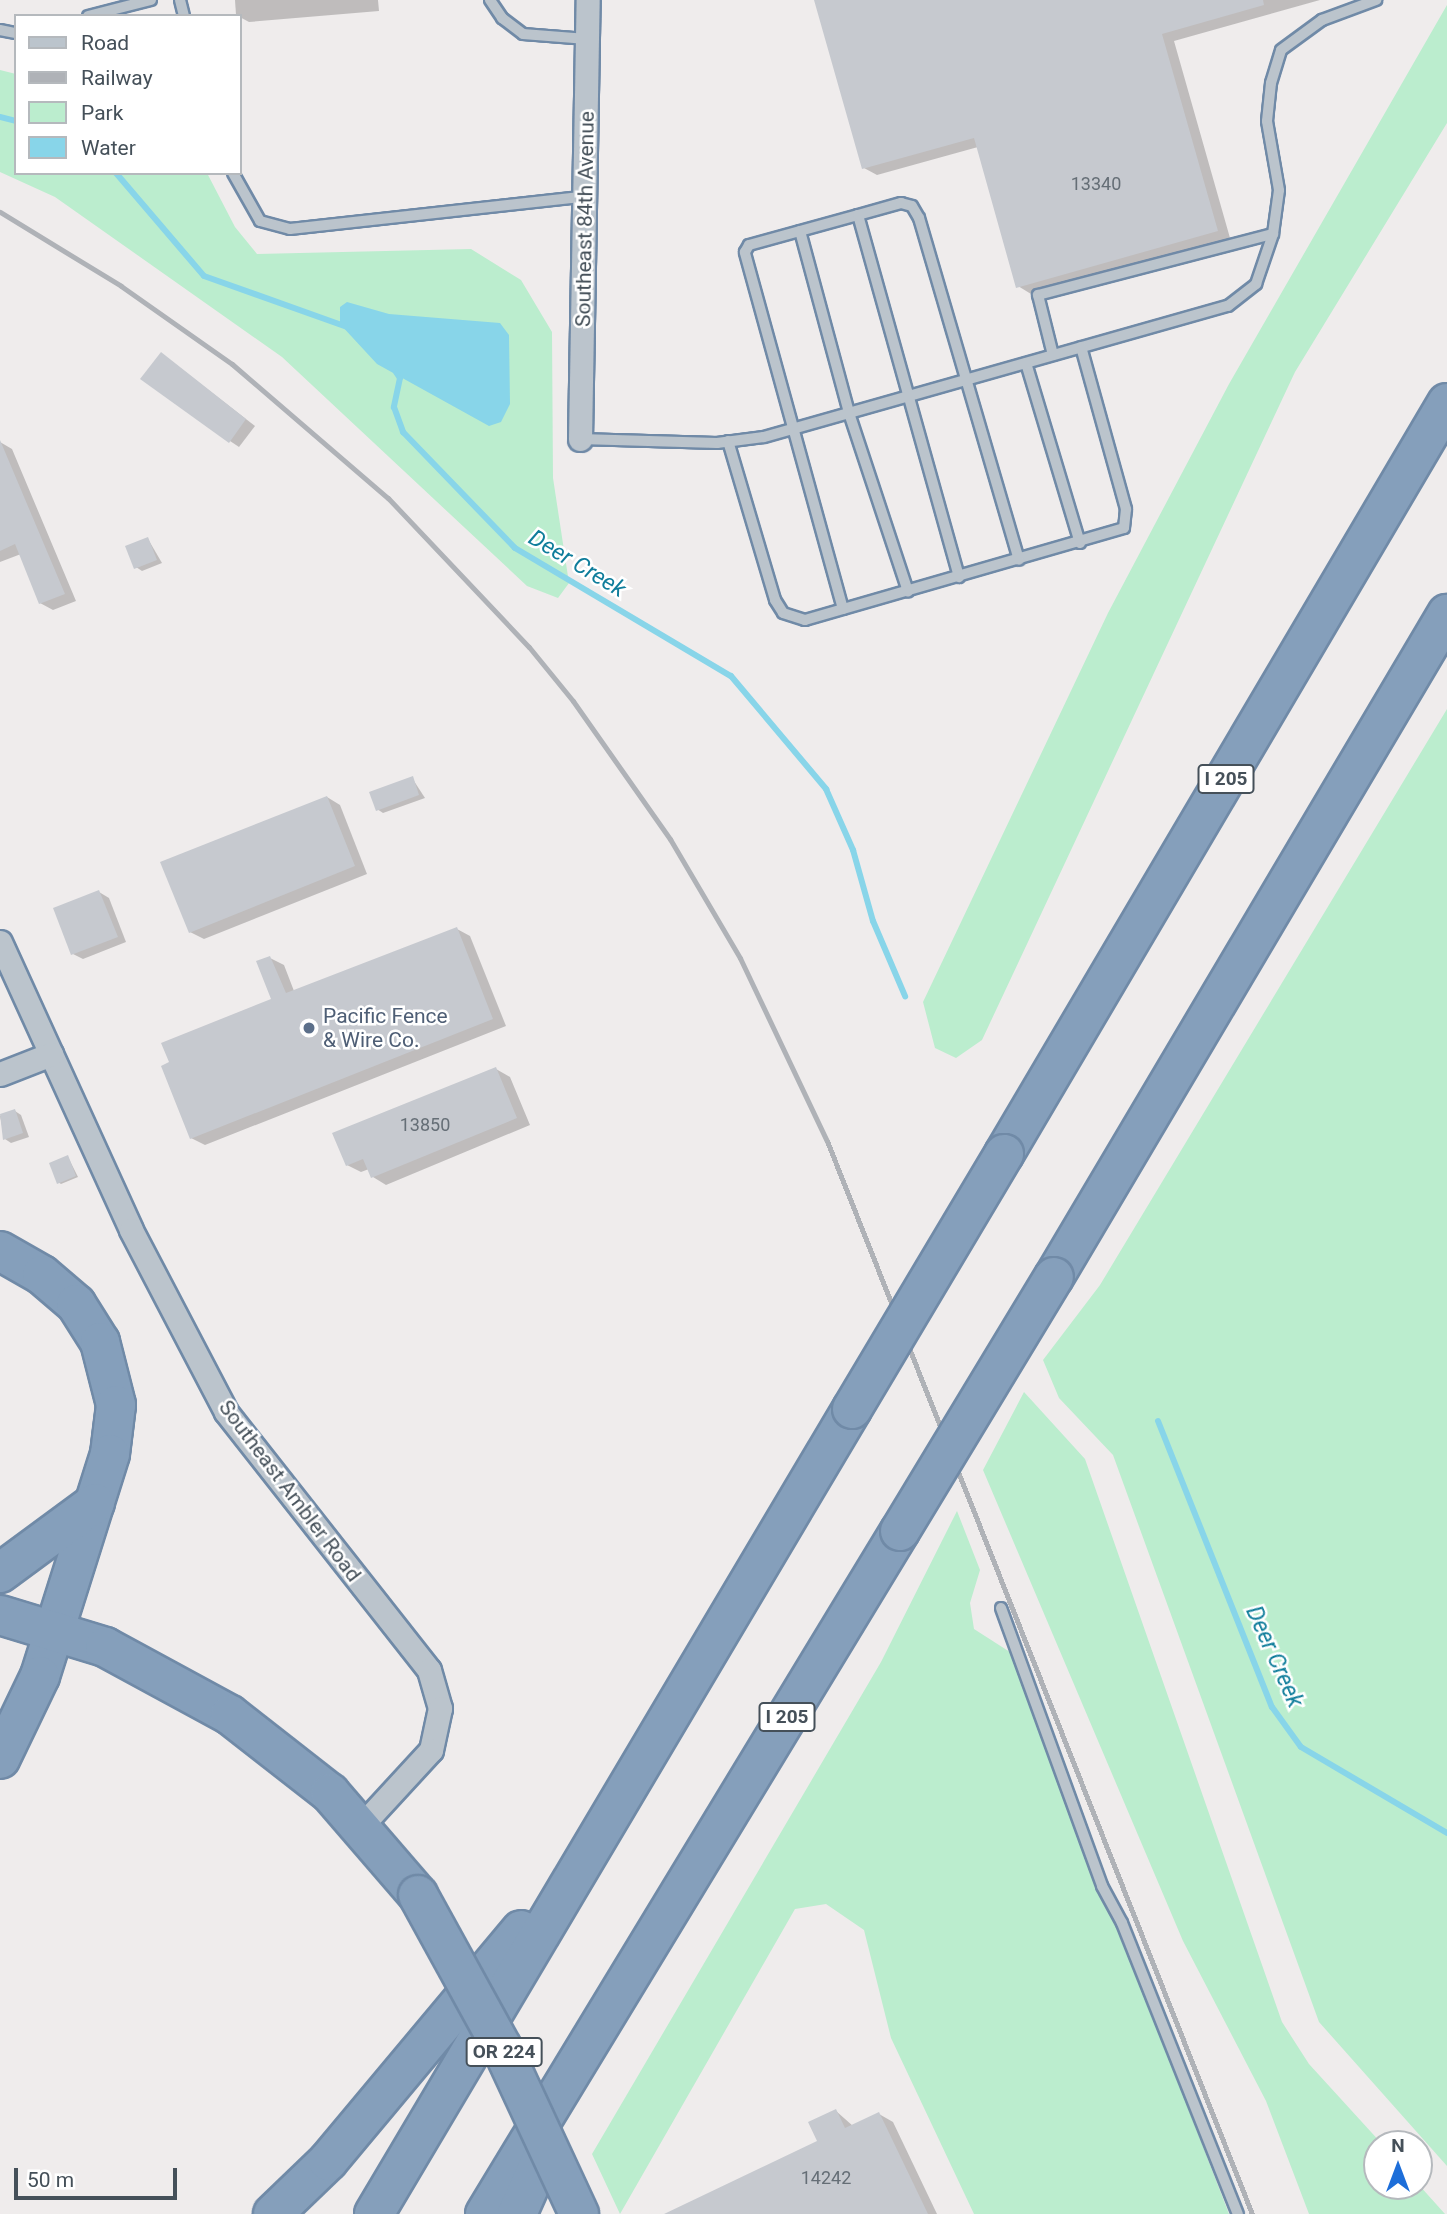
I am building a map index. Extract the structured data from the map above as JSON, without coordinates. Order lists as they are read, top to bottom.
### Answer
{
  "streets": {
    "highway": ["I 205", "OR 224"],
    "street": ["Southeast 84th Avenue", "Southeast Ambler Road"]
  },
  "crossings": [
    ["Southeast Ambler Road", "OR 224"]
  ],
  "water": ["Deer Creek"],
  "places": ["Pacific Fence & Wire Co."],
  "house_numbers": ["13340", "13850", "14242"],
  "legend": [
    "Road",
    "Railway",
    "Park",
    "Water"
  ],
  "scale_bar": "50 m",
  "north": "top"
}
